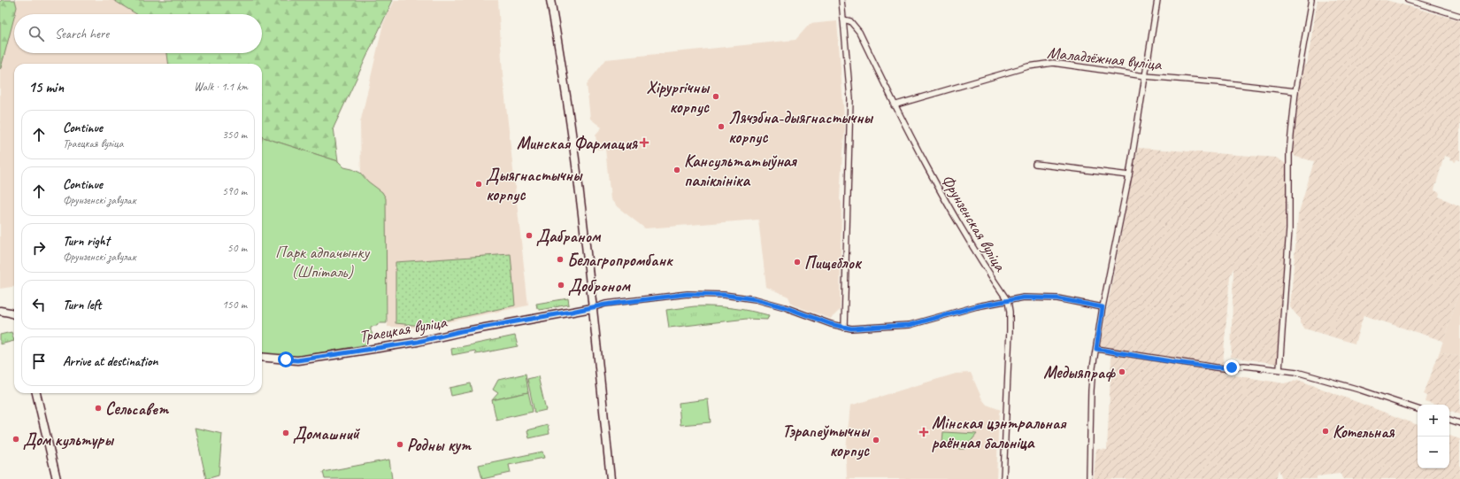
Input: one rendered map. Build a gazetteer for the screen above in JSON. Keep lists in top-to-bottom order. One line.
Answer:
{"streets":{"main road":["Траецкая вуліца"],"street":["Маладзёжная вуліца","Фрунзенская вуліца"]},"crossings":[["Маладзёжная вуліца","Фрунзенская вуліца"]],"parks":["Парк адпачынку (Шпіталь)"],"places":{"other":["Хірургічны корпус","Лячэбна-дыягнастычны корпус","Кансультатыўная паліклініка","Дыягнастычны корпус","Дабраном","Белагропромбанк","Пищеблок","Доброном","Медыяпраф","Сельсавет","Котельная","Домашний","Дом культуры","Тэрапеўтычны корпус","Родны кут"],"health":["Минская Фармация","Мінская цэнтральная раённая бальніца"]},"page":{"search":"Search here","heading":["15 min","Walk · 1.1 km"],"list":[["Continue","Траецкая вуліца","350 m"],["Continue","Фрунзенскі завулак","590 m"],["Turn right","Фрунзенскі завулак","50 m"],["Turn left","150 m"],"Arrive at destination"],"map_buttons":["+","−"]}}
